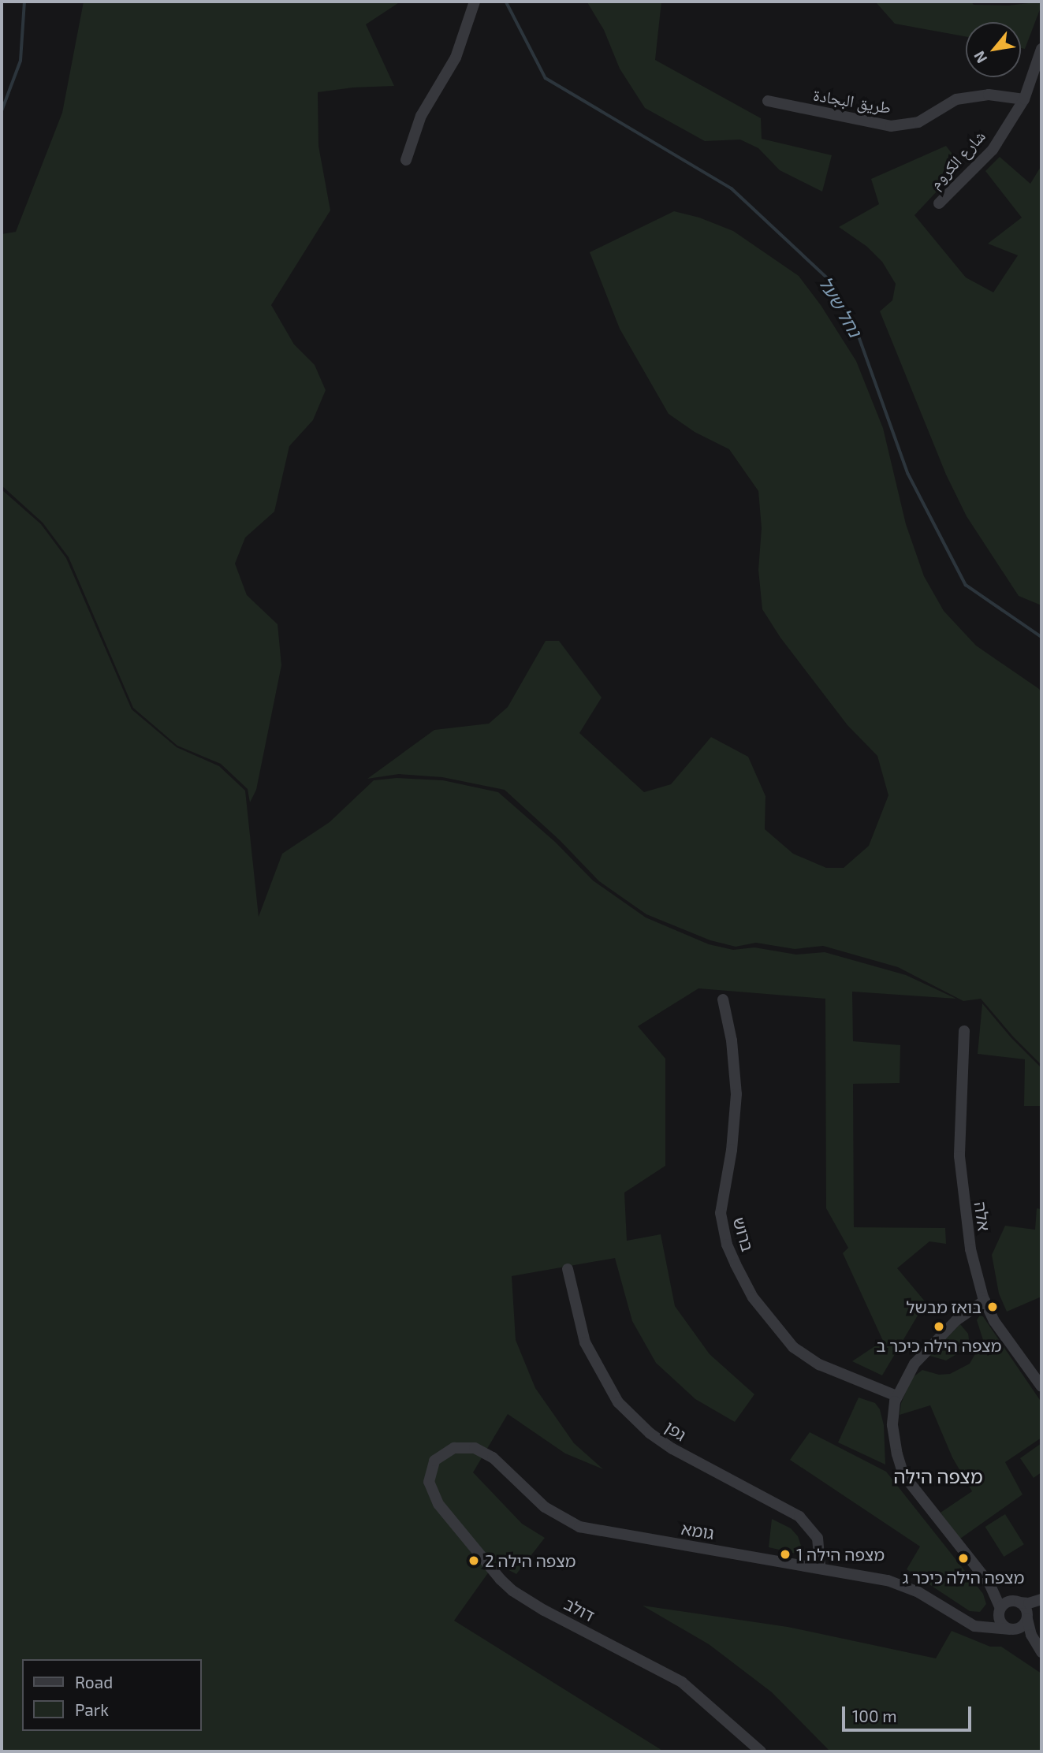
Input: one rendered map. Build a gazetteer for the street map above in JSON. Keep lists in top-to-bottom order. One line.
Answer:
{"streets":{"street":["طريق البجادة","شارع الكروم","אלה","ברוש","גפן","גומא","דולב"]},"crossings":[["طريق البجادة","شارع الكروم"],["גפן","גומא"],["גומא","דולב"]],"districts":["מצפה הילה"],"water":["נחל שעל"],"places":["בואז מבשל","מצפה הילה כיכר ב","מצפה הילה 1","מצפה הילה כיכר ג","מצפה הילה 2"],"legend":["Road","Park"],"scale_bar":"100 m","north":"bottom left"}
